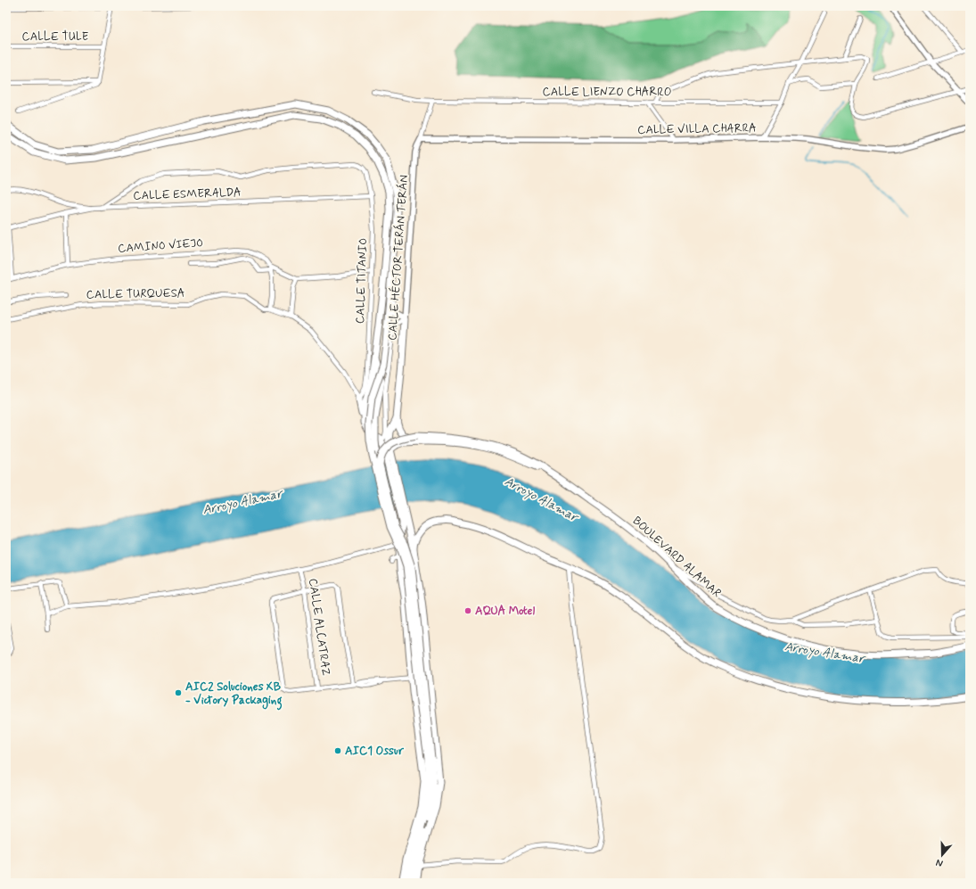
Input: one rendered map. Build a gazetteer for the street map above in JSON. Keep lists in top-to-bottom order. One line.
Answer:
{"streets":{"main road":["CALLE HÉCTOR TERÁN TERÁN","BOULEVARD ALAMAR"],"street":["CALLE TULE","CALLE LIENZO CHARRO","CALLE VILLA CHARRA","CALLE ESMERALDA","CAMINO VIEJO","CALLE TITANIO","CALLE TURQUESA","CALLE ALCATRAZ"]},"crossings":[["CALLE LIENZO CHARRO","CALLE HÉCTOR TERÁN TERÁN"],["CALLE VILLA CHARRA","CALLE HÉCTOR TERÁN TERÁN"],["CALLE ESMERALDA","CALLE TITANIO"],["CALLE HÉCTOR TERÁN TERÁN","BOULEVARD ALAMAR"],["CALLE TITANIO","CALLE TURQUESA"]],"water":["Arroyo Alamar"],"places":["AQUA Motel","AIC2 Soluciones XB - Victory Packaging","AIC1 Ossur"],"north":"bottom"}
